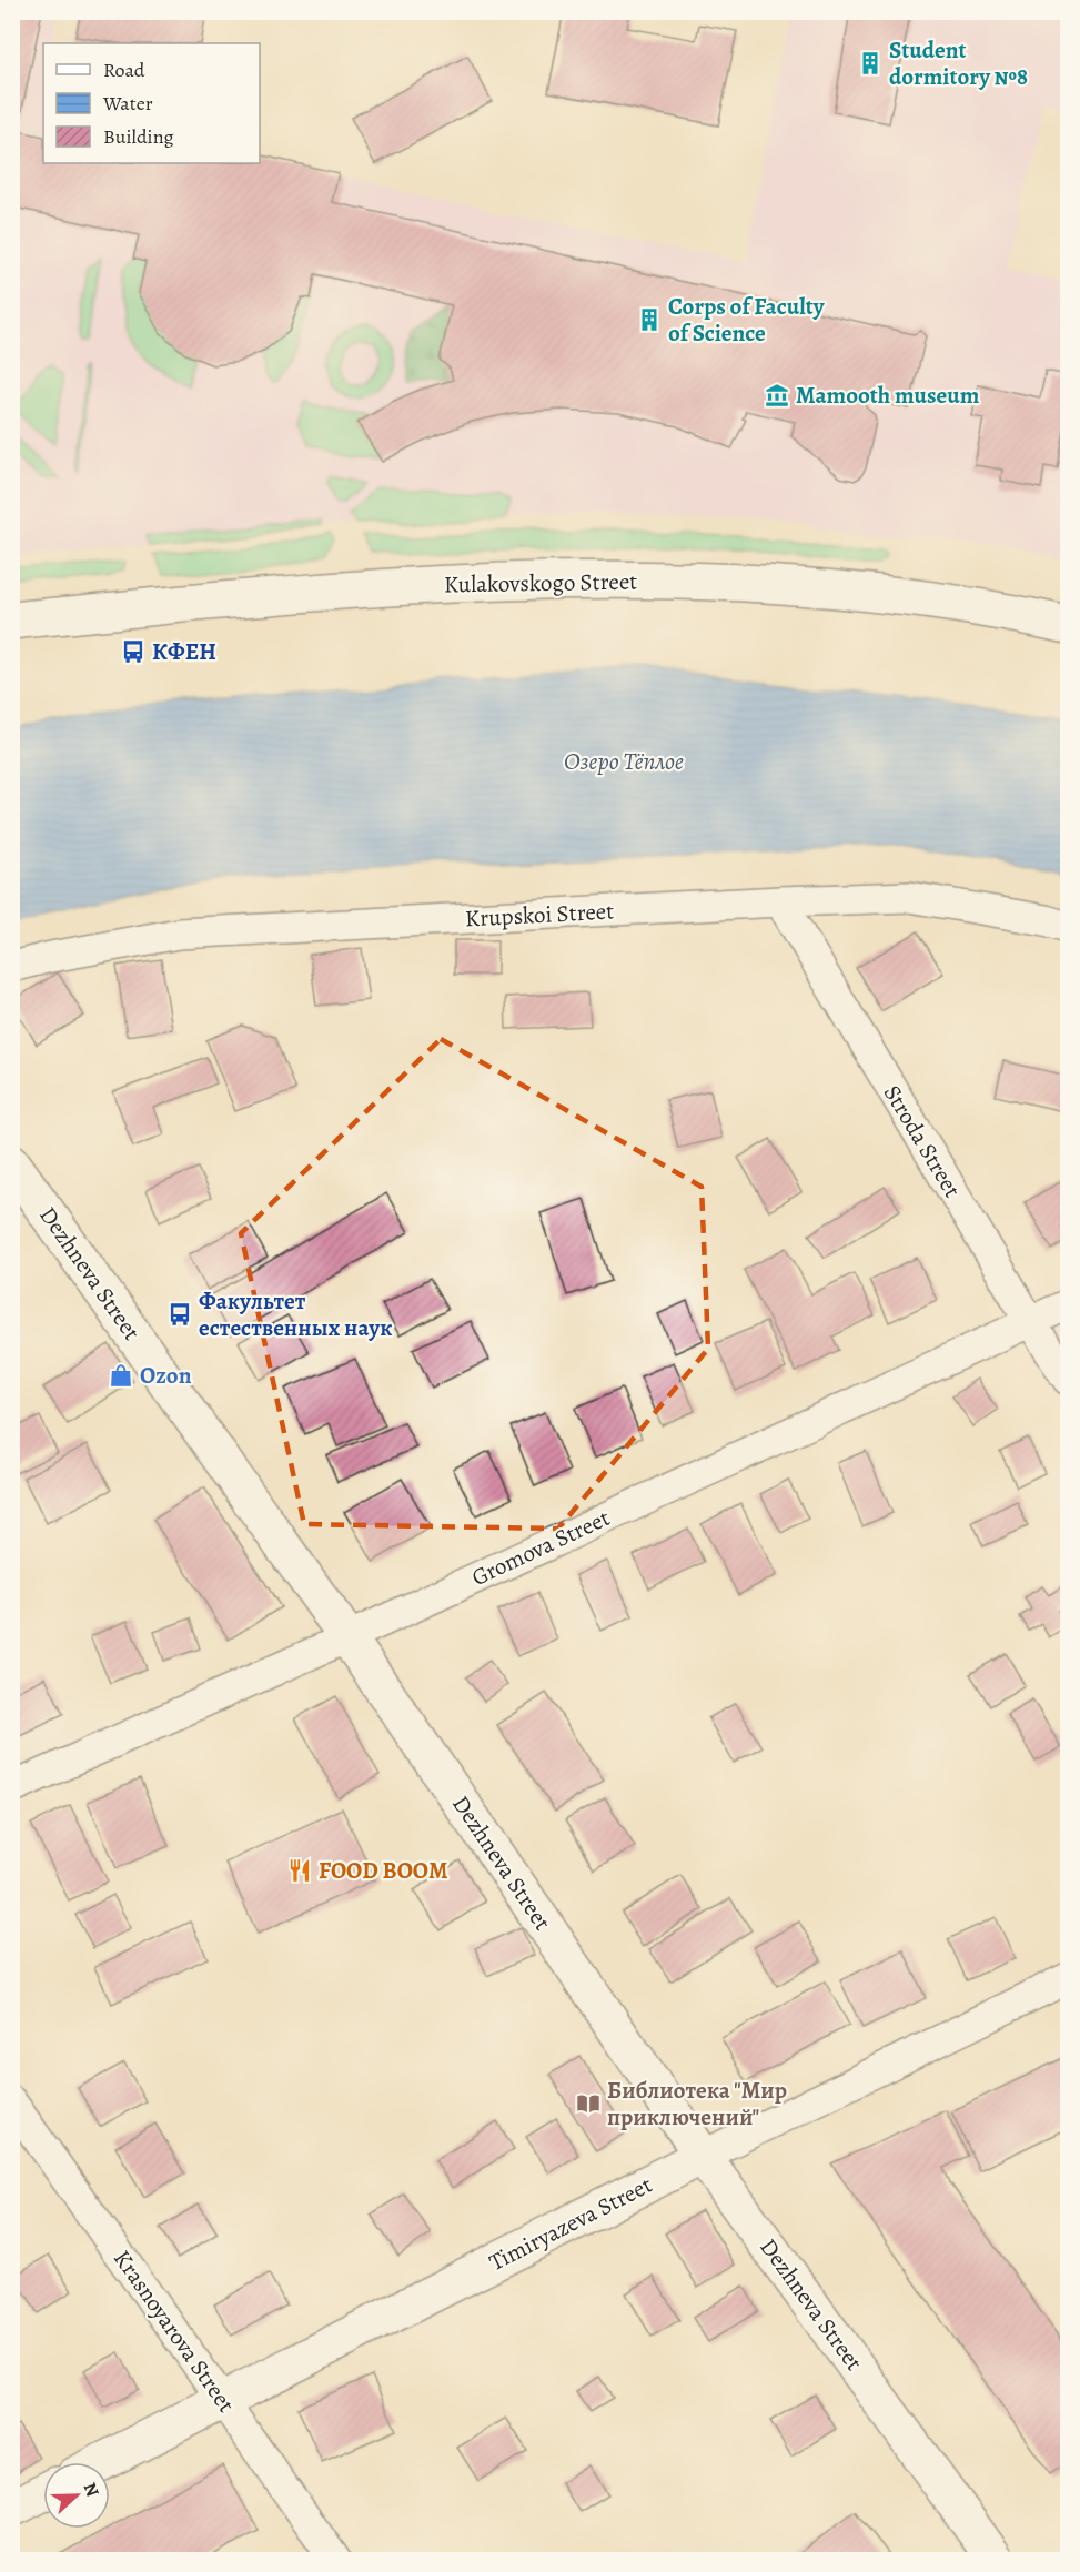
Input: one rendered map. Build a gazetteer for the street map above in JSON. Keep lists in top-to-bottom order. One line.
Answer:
{"streets":{"main road":["Kulakovskogo Street","Dezhneva Street","Timiryazeva Street"],"street":["Krupskoi Street","Stroda Street","Gromova Street","Krasnoyarova Street"]},"crossings":[["Krupskoi Street","Stroda Street"],["Stroda Street","Gromova Street"],["Dezhneva Street","Gromova Street"],["Dezhneva Street","Timiryazeva Street"],["Timiryazeva Street","Krasnoyarova Street"]],"water":["Озеро Тёплое"],"places":{"building":["Student dormitory №8","Corps of Faculty of Science"],"museum":["Mamooth museum"],"bus stop":["КФЕН","Факультет естественных наук"],"shop":["Ozon"],"restaurant":["FOOD BOOM"],"library":["Библиотека \"Мир приключений\""]},"legend":["Road","Water","Building"],"north":"right"}
